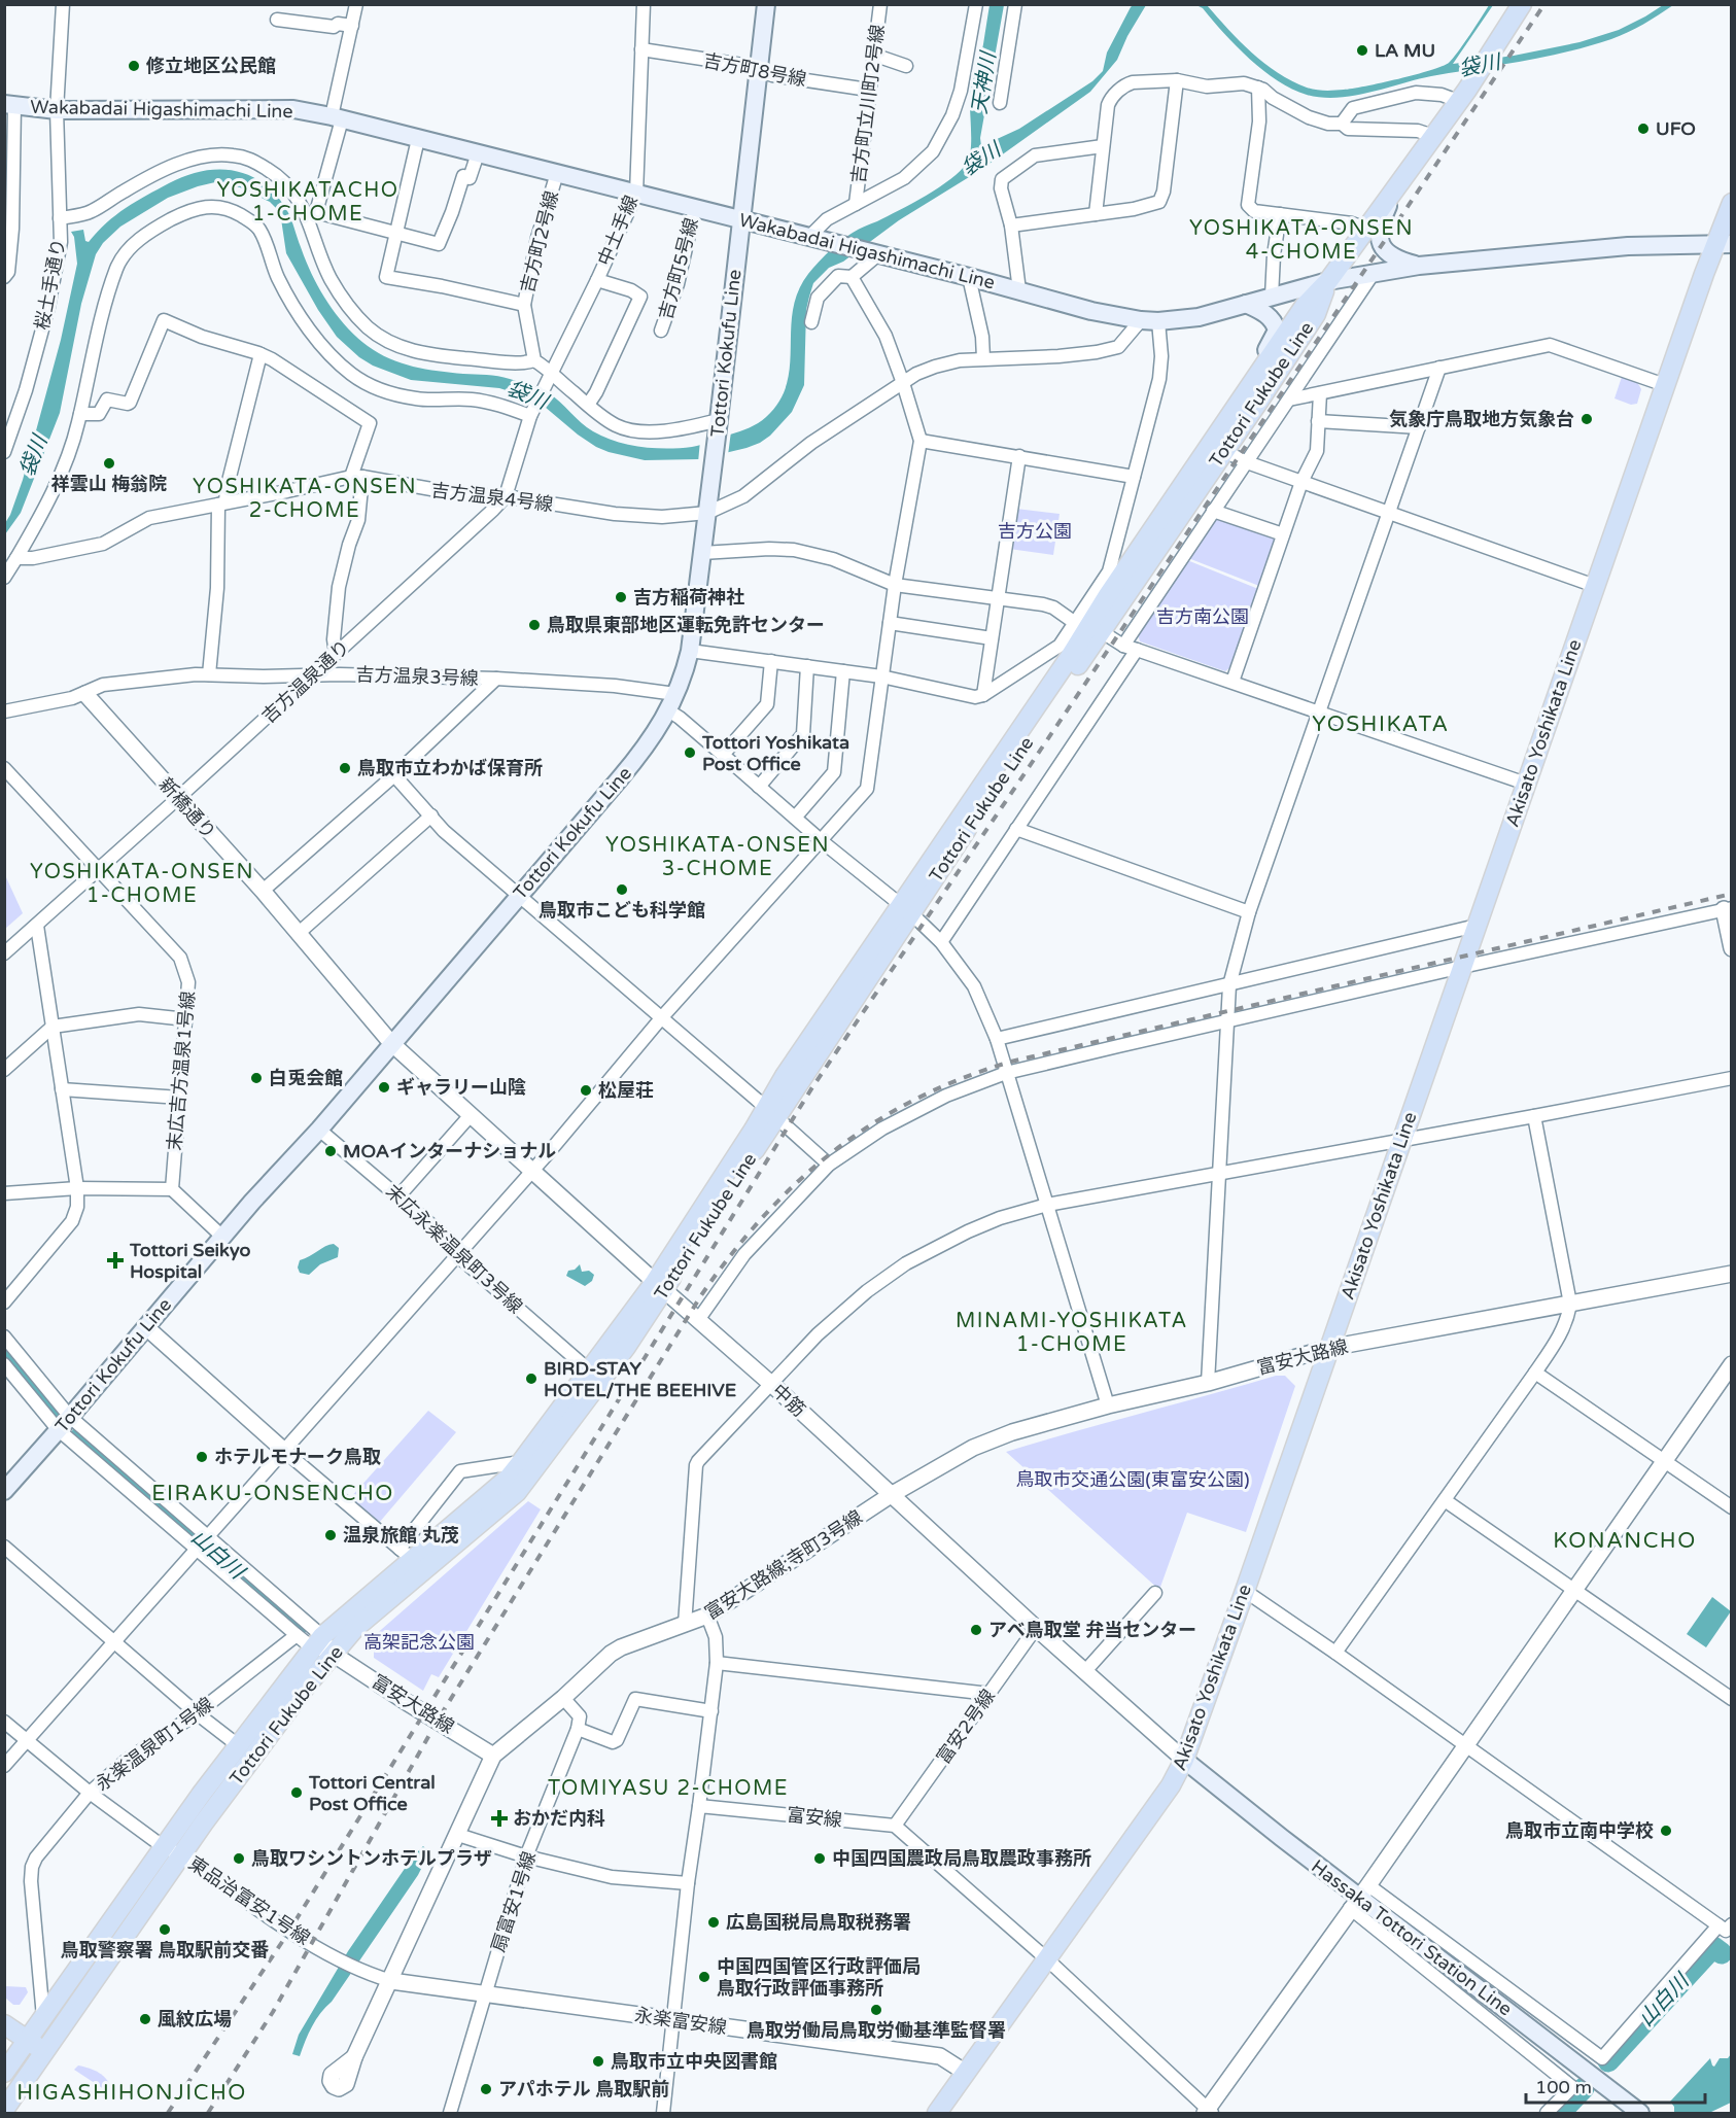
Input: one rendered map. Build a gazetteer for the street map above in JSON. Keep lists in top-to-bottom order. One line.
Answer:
{"streets":{"main road":["Wakabadai Higashimachi Line","Tottori Kokufu Line","Tottori Fukube Line","Akisato Yoshikata Line","Hassaka Tottori Station Line"],"street":["吉方町8号線","吉方町立川町2号線","中土手線","吉方町2号線","吉方町5号線","桜土手通り","吉方温泉4号線","吉方温泉3号線","吉方温泉通り","新橋通り","末広吉方温泉1号線","末広永楽温泉町3号線","富安大路線","中筋","富安大路線;寺町3号線","富安2号線","永楽温泉町1号線","富安線","東品治富安1号線","扇富安1号線","永楽富安線"]},"crossings":[["吉方町8号線","吉方町立川町2号線"],["吉方町8号線","中土手線"],["吉方町8号線","Tottori Kokufu Line"],["Wakabadai Higashimachi Line","中土手線"],["Wakabadai Higashimachi Line","吉方町2号線"],["Wakabadai Higashimachi Line","吉方町5号線"],["Wakabadai Higashimachi Line","桜土手通り"],["Wakabadai Higashimachi Line","Tottori Kokufu Line"],["Wakabadai Higashimachi Line","Tottori Fukube Line"],["Wakabadai Higashimachi Line","Akisato Yoshikata Line"],["中土手線","吉方温泉通り"],["Tottori Kokufu Line","吉方温泉4号線"],["Tottori Kokufu Line","吉方温泉3号線"],["Tottori Kokufu Line","新橋通り"],["Tottori Kokufu Line","末広永楽温泉町3号線"],["Tottori Kokufu Line","中筋"],["Tottori Fukube Line","末広永楽温泉町3号線"],["Tottori Fukube Line","富安大路線"],["Tottori Fukube Line","中筋"],["Tottori Fukube Line","永楽温泉町1号線"],["Tottori Fukube Line","東品治富安1号線"],["吉方温泉4号線","吉方温泉通り"],["吉方温泉3号線","吉方温泉通り"],["吉方温泉3号線","新橋通り"],["吉方温泉通り","新橋通り"],["吉方温泉通り","末広吉方温泉1号線"],["Akisato Yoshikata Line","富安大路線"],["Akisato Yoshikata Line","中筋"],["Akisato Yoshikata Line","Hassaka Tottori Station Line"],["Akisato Yoshikata Line","永楽富安線"],["新橋通り","中筋"],["富安大路線","中筋"],["富安大路線","富安大路線;寺町3号線"],["中筋","富安大路線;寺町3号線"],["中筋","富安2号線"],["中筋","Hassaka Tottori Station Line"],["富安2号線","富安線"],["永楽温泉町1号線","東品治富安1号線"],["東品治富安1号線","永楽富安線"],["扇富安1号線","永楽富安線"]],"districts":["YOSHIKATACHO 1-CHOME","YOSHIKATA-ONSEN 4-CHOME","YOSHIKATA-ONSEN 2-CHOME","YOSHIKATA","YOSHIKATA-ONSEN 3-CHOME","YOSHIKATA-ONSEN 1-CHOME","MINAMI-YOSHIKATA 1-CHOME","EIRAKU-ONSENCHO","KONANCHO","TOMIYASU 2-CHOME","HIGASHIHONJICHO"],"water":["袋川","天神川","山白川"],"parks":["吉方公園","吉方南公園","鳥取市交通公園(東富安公園)","高架記念公園"],"places":{"other":["LA MU","修立地区公民館","UFO","気象庁鳥取地方気象台","祥雲山 梅翁院","吉方稲荷神社","鳥取県東部地区運転免許センター","Tottori Yoshikata Post Office","鳥取市立わかば保育所","鳥取市こども科学館","白兎会館","ギャラリー山陰","松屋荘","MOAインターナショナル","BIRD-STAY HOTEL/THE BEEHIVE","ホテルモナーク鳥取","温泉旅館 丸茂","アベ鳥取堂 弁当センター","Tottori Central Post Office","鳥取市立南中学校","鳥取ワシントンホテルプラザ","中国四国農政局鳥取農政事務所","広島国税局鳥取税務署","鳥取警察署 鳥取駅前交番","中国四国管区行政評価局 鳥取行政評価事務所","鳥取労働局鳥取労働基準監督署","風紋広場","鳥取市立中央図書館","アパホテル 鳥取駅前"],"health":["Tottori Seikyo Hospital","おかだ内科"]},"scale_bar":"100 m"}
